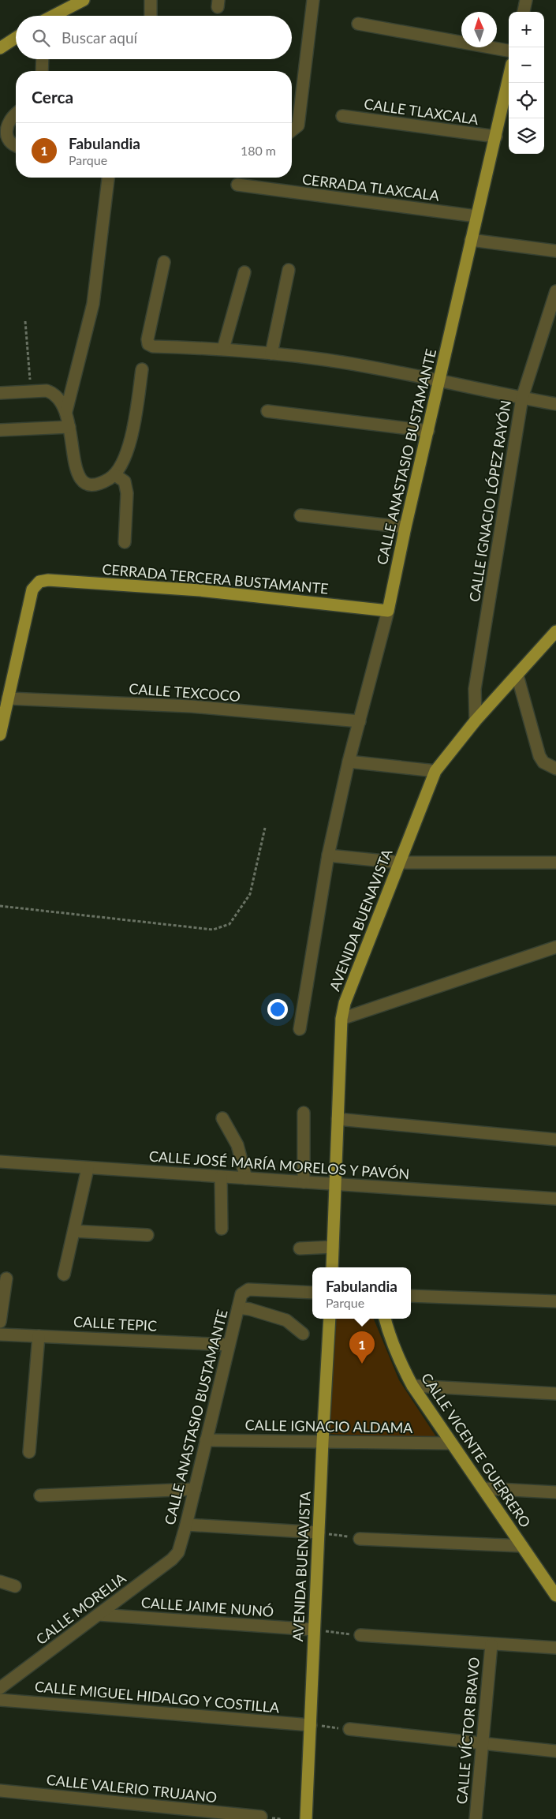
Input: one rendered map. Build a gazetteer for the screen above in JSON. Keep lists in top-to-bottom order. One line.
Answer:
{"streets":{"main road":["CALLE ANASTASIO BUSTAMANTE","CERRADA TERCERA BUSTAMANTE","AVENIDA BUENAVISTA","CALLE VICENTE GUERRERO"],"street":["CALLE TLAXCALA","CERRADA TLAXCALA","CALLE IGNACIO LÓPEZ RAYÓN","CALLE TEXCOCO","CALLE JOSÉ MARÍA MORELOS Y PAVÓN","CALLE TEPIC","CALLE IGNACIO ALDAMA","CALLE JAIME NUNÓ","CALLE MORELIA","CALLE MIGUEL HIDALGO Y COSTILLA","CALLE VÍCTOR BRAVO","CALLE VALERIO TRUJANO"]},"crossings":[["CALLE TLAXCALA","CALLE ANASTASIO BUSTAMANTE"],["CERRADA TLAXCALA","CALLE ANASTASIO BUSTAMANTE"],["CALLE ANASTASIO BUSTAMANTE","CERRADA TERCERA BUSTAMANTE"],["CALLE ANASTASIO BUSTAMANTE","CALLE TEXCOCO"],["CALLE ANASTASIO BUSTAMANTE","CALLE TEPIC"],["CALLE ANASTASIO BUSTAMANTE","CALLE IGNACIO ALDAMA"],["CALLE ANASTASIO BUSTAMANTE","CALLE MORELIA"],["CALLE IGNACIO LÓPEZ RAYÓN","AVENIDA BUENAVISTA"],["CERRADA TERCERA BUSTAMANTE","CALLE TEXCOCO"],["AVENIDA BUENAVISTA","CALLE JOSÉ MARÍA MORELOS Y PAVÓN"],["AVENIDA BUENAVISTA","CALLE IGNACIO ALDAMA"],["AVENIDA BUENAVISTA","CALLE JAIME NUNÓ"],["AVENIDA BUENAVISTA","CALLE MIGUEL HIDALGO Y COSTILLA"],["CALLE IGNACIO ALDAMA","CALLE VICENTE GUERRERO"],["CALLE JAIME NUNÓ","CALLE MORELIA"]],"north":"top","page":{"map_buttons":["+","−"],"search":"Buscar aquí","heading":"Cerca","list":[{"mark":"1","name":"Fabulandia","note":"Parque","value":"180 m"}],"popup":["Fabulandia","Parque"],"pins":"1"}}
